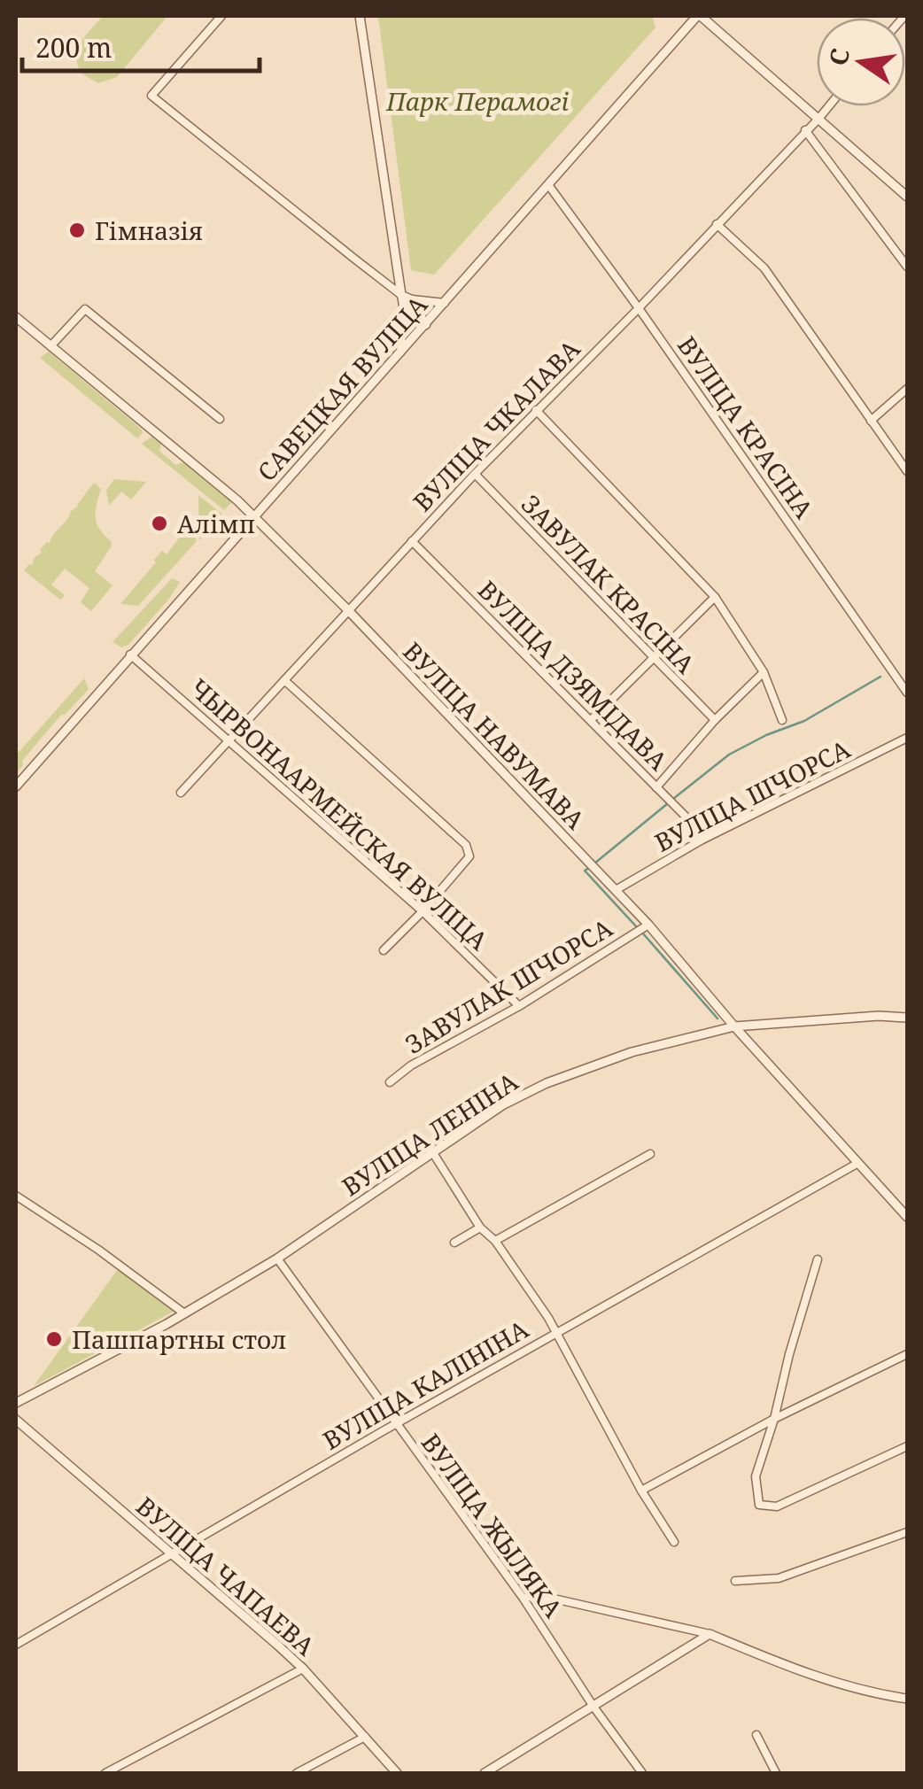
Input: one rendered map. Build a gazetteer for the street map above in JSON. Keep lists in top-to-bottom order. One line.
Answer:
{"streets":{"street":["САВЕЦКАЯ ВУЛІЦА","ВУЛІЦА ЧКАЛАВА","ВУЛІЦА КРАСІНА","ЗАВУЛАК КРАСІНА","ВУЛІЦА ДЗЯМІДАВА","ВУЛІЦА НАВУМАВА","ВУЛІЦА ШЧОРСА","ЧЫРВОНААРМЕЙСКАЯ ВУЛІЦА","ЗАВУЛАК ШЧОРСА","ВУЛІЦА ЛЕНІНА","ВУЛІЦА КАЛІНІНА","ВУЛІЦА ЖЫЛЯКА","ВУЛІЦА ЧАПАЕВА"]},"crossings":[["САВЕЦКАЯ ВУЛІЦА","ВУЛІЦА КРАСІНА"],["САВЕЦКАЯ ВУЛІЦА","ВУЛІЦА НАВУМАВА"],["САВЕЦКАЯ ВУЛІЦА","ЧЫРВОНААРМЕЙСКАЯ ВУЛІЦА"],["ВУЛІЦА ЧКАЛАВА","ВУЛІЦА КРАСІНА"],["ВУЛІЦА ЧКАЛАВА","ЗАВУЛАК КРАСІНА"],["ВУЛІЦА ЧКАЛАВА","ВУЛІЦА ДЗЯМІДАВА"],["ВУЛІЦА ЧКАЛАВА","ВУЛІЦА НАВУМАВА"],["ВУЛІЦА ЧКАЛАВА","ЧЫРВОНААРМЕЙСКАЯ ВУЛІЦА"],["ВУЛІЦА ДЗЯМІДАВА","ВУЛІЦА ШЧОРСА"],["ВУЛІЦА НАВУМАВА","ВУЛІЦА ШЧОРСА"],["ВУЛІЦА НАВУМАВА","ЗАВУЛАК ШЧОРСА"],["ВУЛІЦА НАВУМАВА","ВУЛІЦА ЛЕНІНА"],["ВУЛІЦА НАВУМАВА","ВУЛІЦА КАЛІНІНА"],["ЧЫРВОНААРМЕЙСКАЯ ВУЛІЦА","ЗАВУЛАК ШЧОРСА"],["ВУЛІЦА ЛЕНІНА","ВУЛІЦА ЖЫЛЯКА"],["ВУЛІЦА КАЛІНІНА","ВУЛІЦА ЖЫЛЯКА"],["ВУЛІЦА КАЛІНІНА","ВУЛІЦА ЧАПАЕВА"]],"parks":["Парк Перамогі"],"places":["Гімназія","Алімп","Пашпартны стол"],"scale_bar":"200 m","north":"left"}
